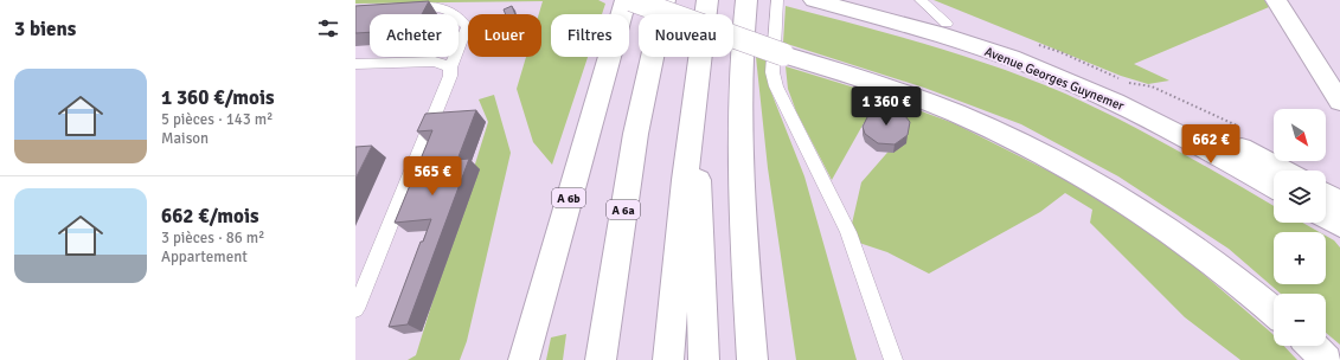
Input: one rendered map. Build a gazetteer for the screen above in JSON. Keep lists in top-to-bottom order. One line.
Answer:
{"streets":{"main road":["Avenue Georges Guynemer","A 6b","A 6a"]},"north":"bottom right","page":{"heading":"3 biens","chip":["Acheter","Louer","Filtres","Nouveau"],"list":[{"name":"1 360 €/mois","note":"5 pièces · 143 m² · Maison"},{"name":"662 €/mois","note":"3 pièces · 86 m² · Appartement"}],"price":["1 360 €","662 €","565 €"],"map_buttons":["+","−"]}}
